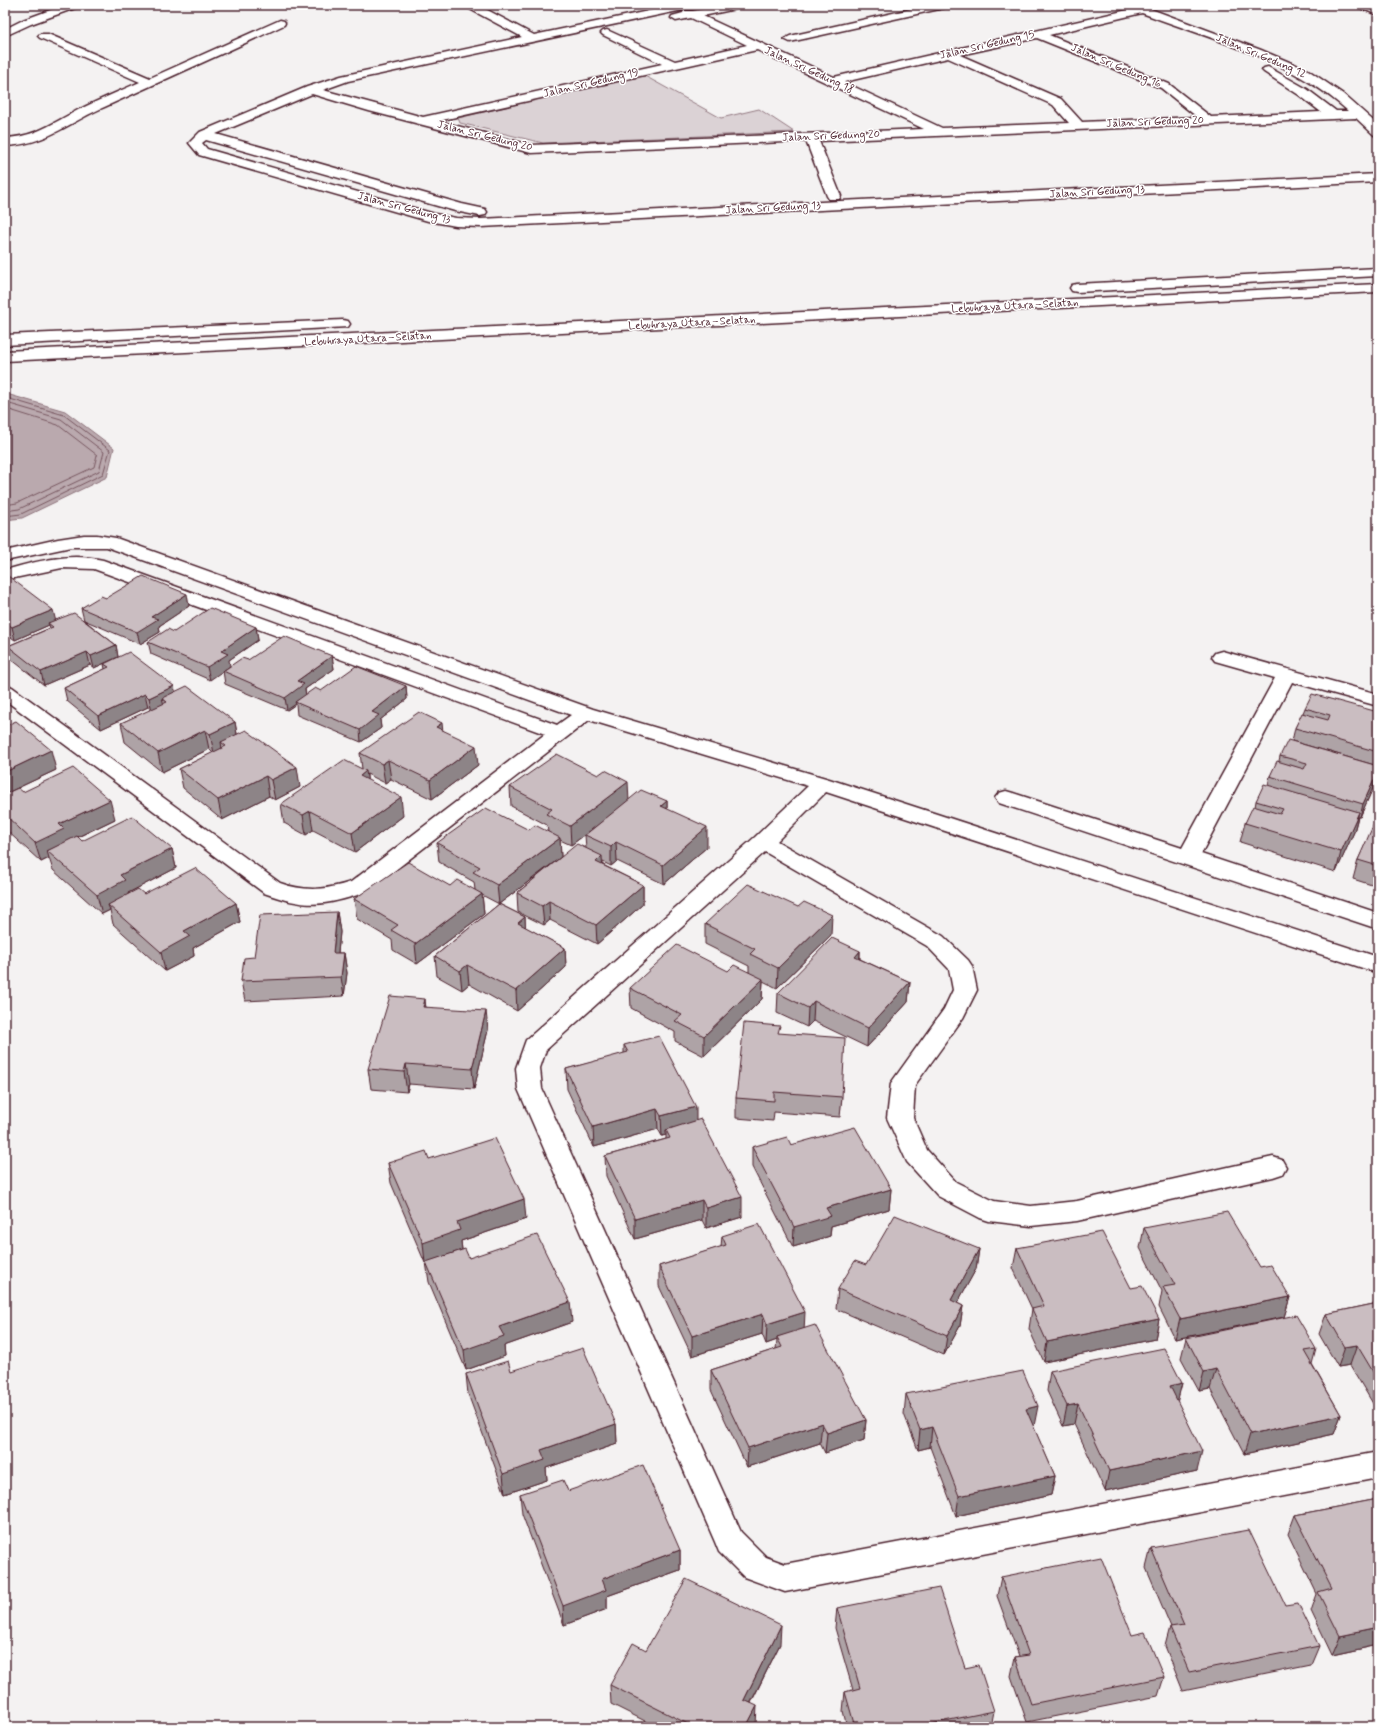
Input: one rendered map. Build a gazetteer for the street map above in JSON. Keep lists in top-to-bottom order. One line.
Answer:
{"streets":{"main road":["Jalan Sri Gedung 15","Jalan Sri Gedung 12","Jalan Sri Gedung 16","Jalan Sri Gedung 18","Jalan Sri Gedung 19","Jalan Sri Gedung 20","Jalan Sri Gedung 13","Lebuhraya Utara–Selatan"]},"crossings":[["Jalan Sri Gedung 15","Jalan Sri Gedung 12"],["Jalan Sri Gedung 15","Jalan Sri Gedung 16"],["Jalan Sri Gedung 15","Jalan Sri Gedung 18"],["Jalan Sri Gedung 12","Jalan Sri Gedung 20"],["Jalan Sri Gedung 16","Jalan Sri Gedung 20"],["Jalan Sri Gedung 18","Jalan Sri Gedung 19"],["Jalan Sri Gedung 18","Jalan Sri Gedung 20"],["Jalan Sri Gedung 19","Jalan Sri Gedung 20"]]}
